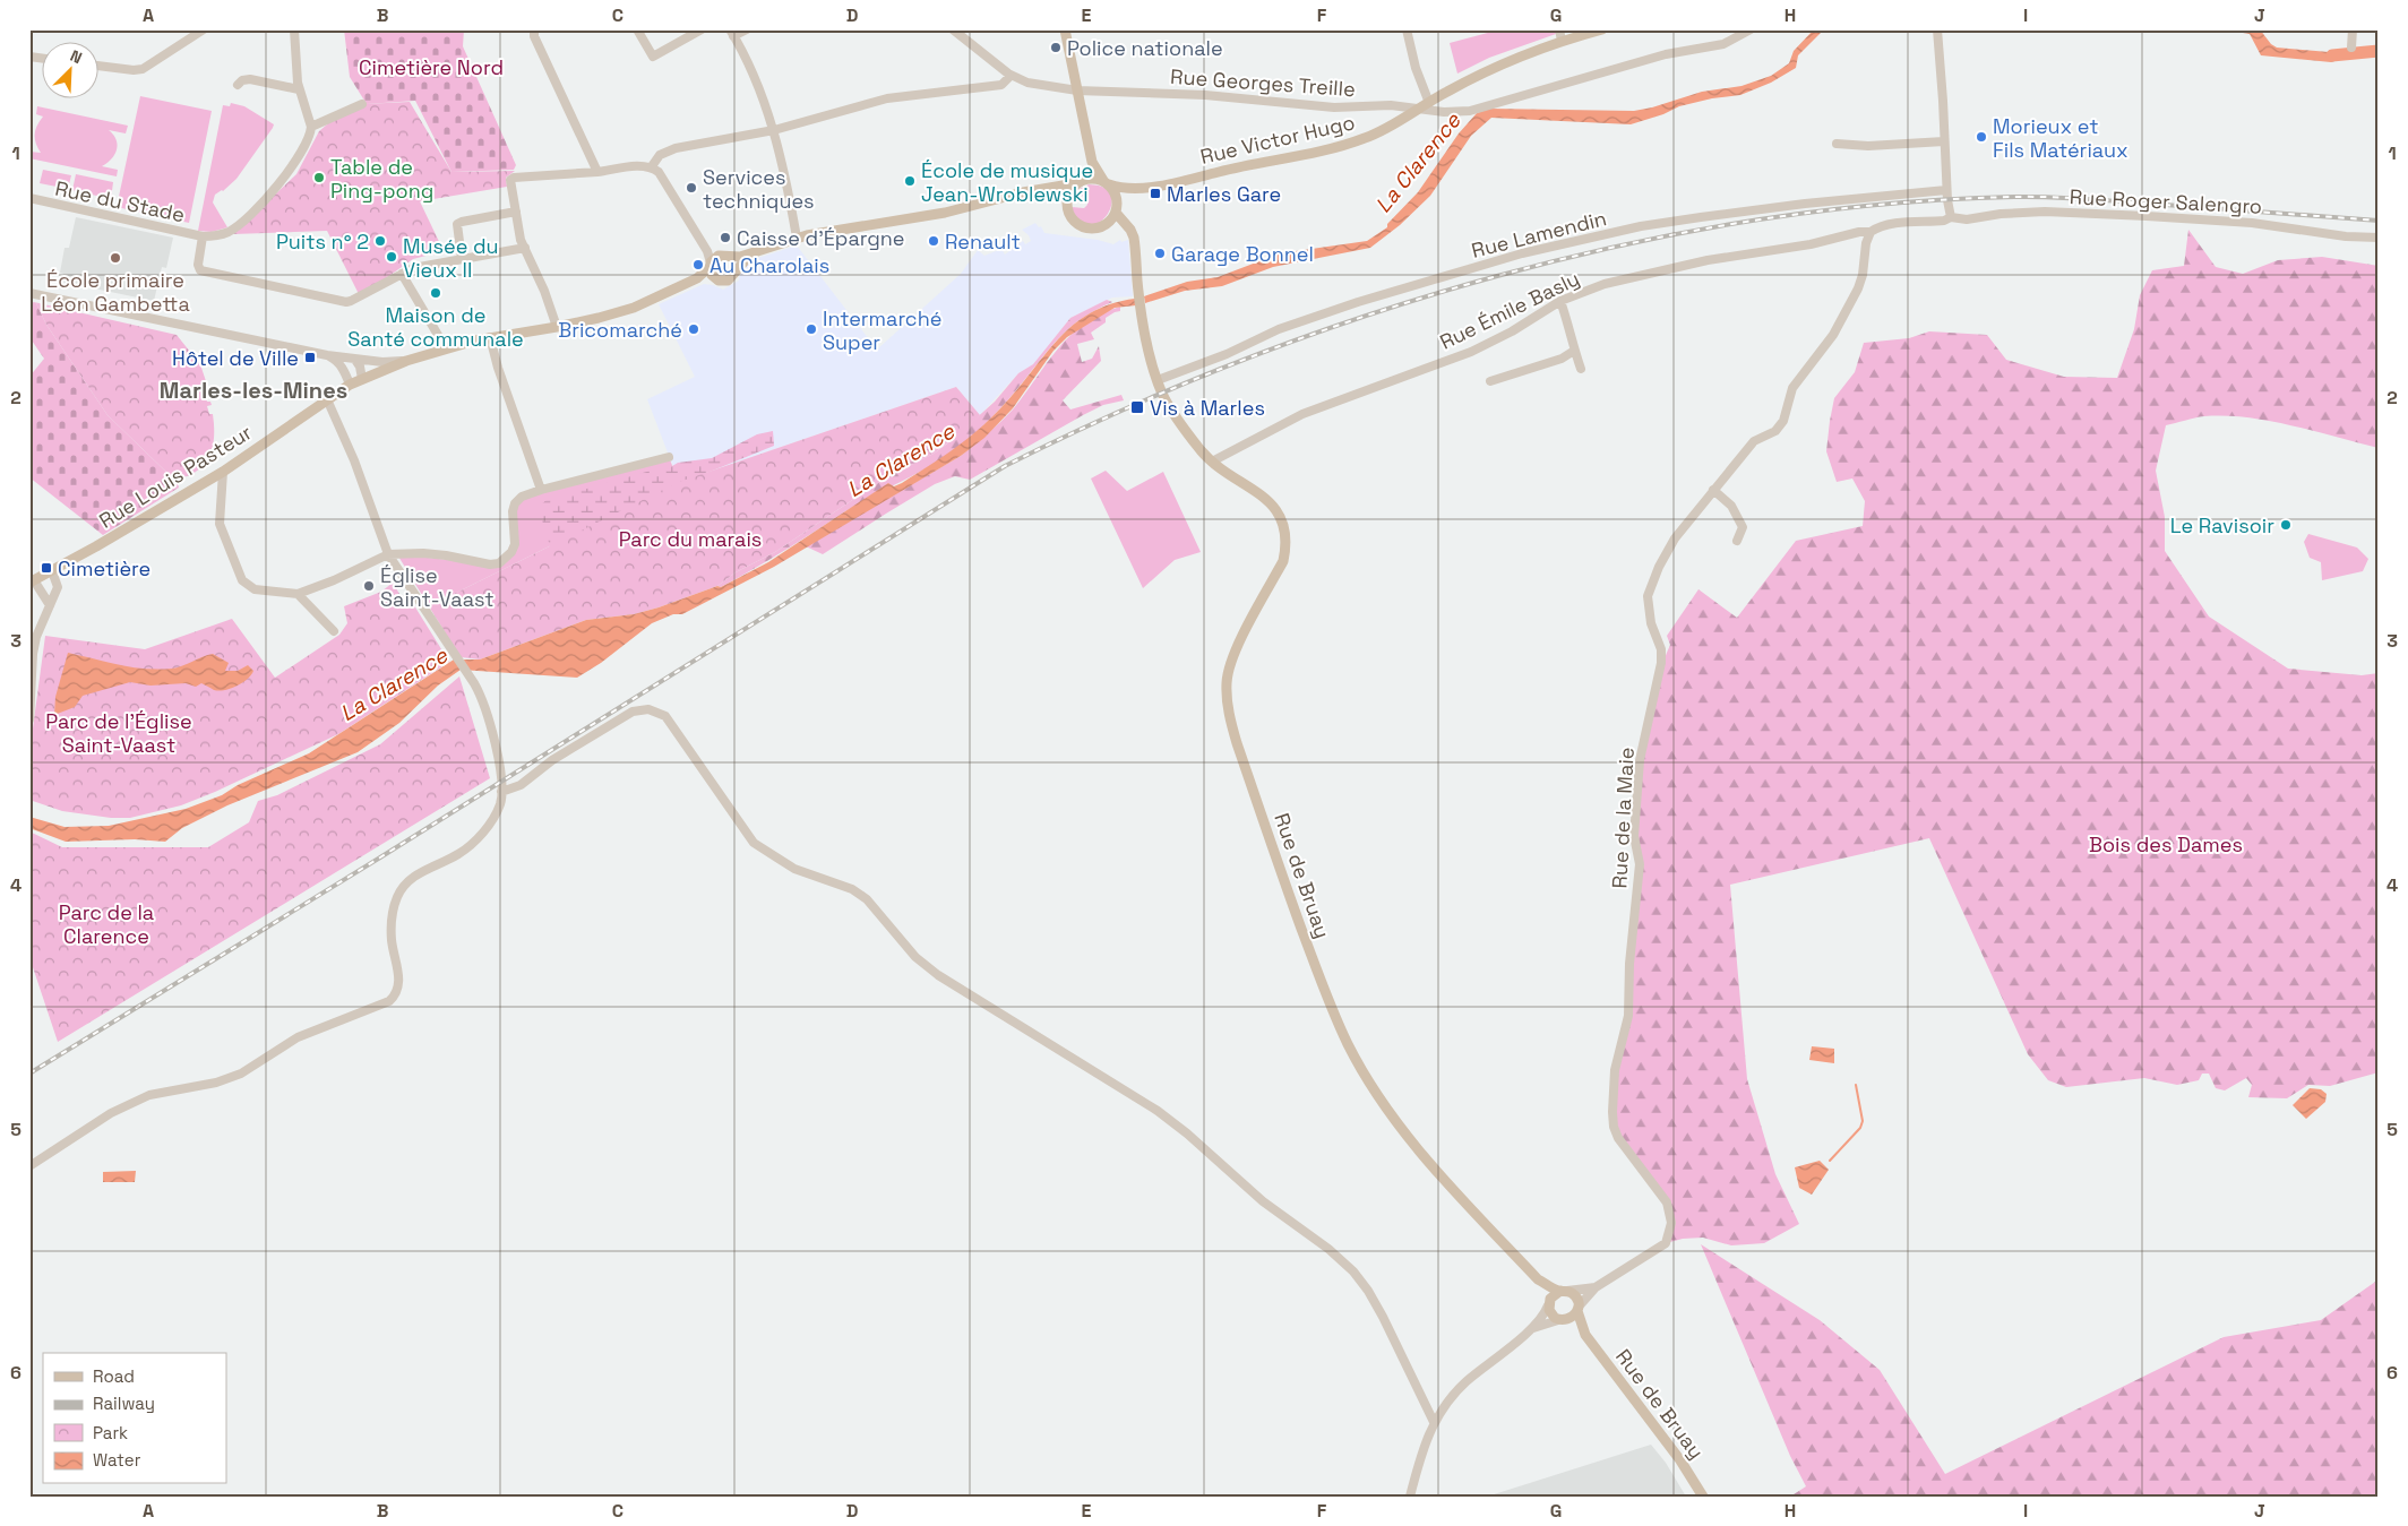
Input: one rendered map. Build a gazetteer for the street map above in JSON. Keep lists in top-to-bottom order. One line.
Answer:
{"streets":{"main road":["Rue Victor Hugo","Rue Louis Pasteur","Rue de Bruay"],"street":["Rue Georges Treille","Rue du Stade","Rue Roger Salengro","Rue Lamendin","Rue Émile Basly","Rue de la Maie"]},"crossings":[["Rue Georges Treille","Rue Victor Hugo"],["Rue Victor Hugo","Rue de Bruay"],["Rue Roger Salengro","Rue Émile Basly"],["Rue Roger Salengro","Rue de la Maie"],["Rue Lamendin","Rue de Bruay"],["Rue Émile Basly","Rue de la Maie"],["Rue Émile Basly","Rue de Bruay"]],"districts":["Marles-les-Mines"],"water":["La Clarence"],"parks":["Cimetière Nord","Parc du marais","Parc de l'Église Saint-Vaast","Bois des Dames","Parc de la Clarence"],"places":{"other":["Police nationale","Morieux et Fils Matériaux","Table de Ping-pong","École de musique Jean-Wroblewski","Services techniques","Caisse d'Épargne","Puits n° 2","Renault","Garage Bonnel","Musée du Vieux II","École primaire Léon Gambetta","Au Charolais","Maison de Santé communale","Bricomarché","Intermarché Super","Le Ravisoir","Église Saint-Vaast"],"transit":["Marles Gare","Hôtel de Ville","Vis à Marles","Cimetière"]},"legend":["Road","Railway","Park","Water"],"north":"top right","grid":{"columns":["A","B","C","D","E","F","G","H","I","J"],"rows":["1","2","3","4","5","6"]}}
